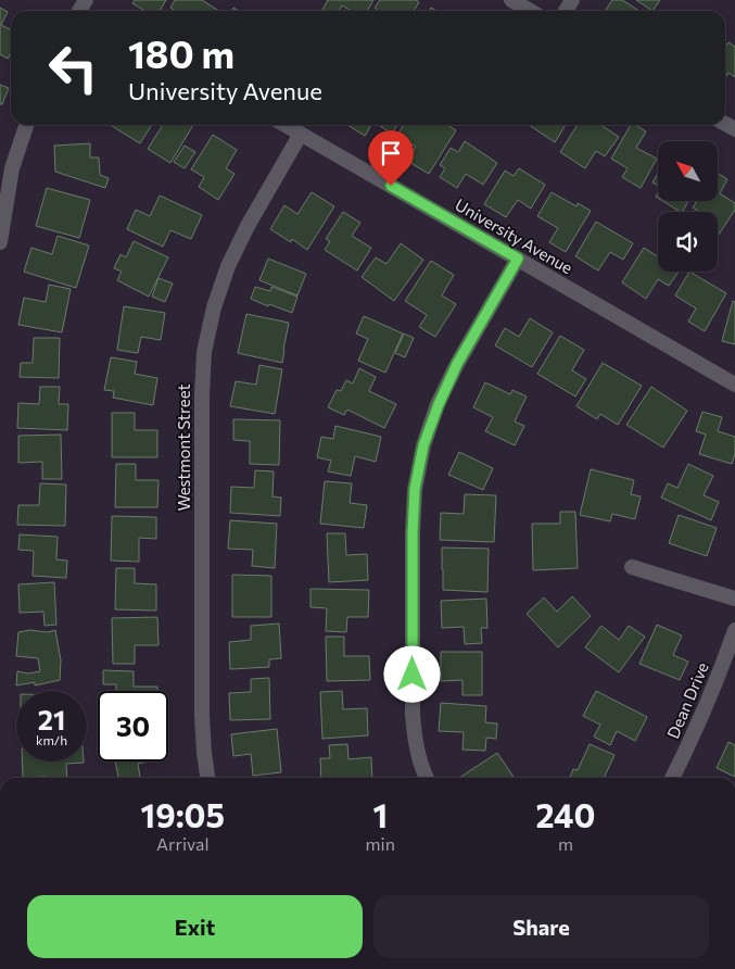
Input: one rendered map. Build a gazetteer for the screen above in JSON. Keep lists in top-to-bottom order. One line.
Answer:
{"streets":{"street":["University Avenue","Westmont Street","Dean Drive"]},"crossings":[["University Avenue","Westmont Street"]],"north":"top left","page":{"turn":["180 m","University Avenue"],"speed":"21 km/h","limit":"30","eta":["19:05","Arrival","1","min","240","m"],"buttons":["Exit","Share"]}}
